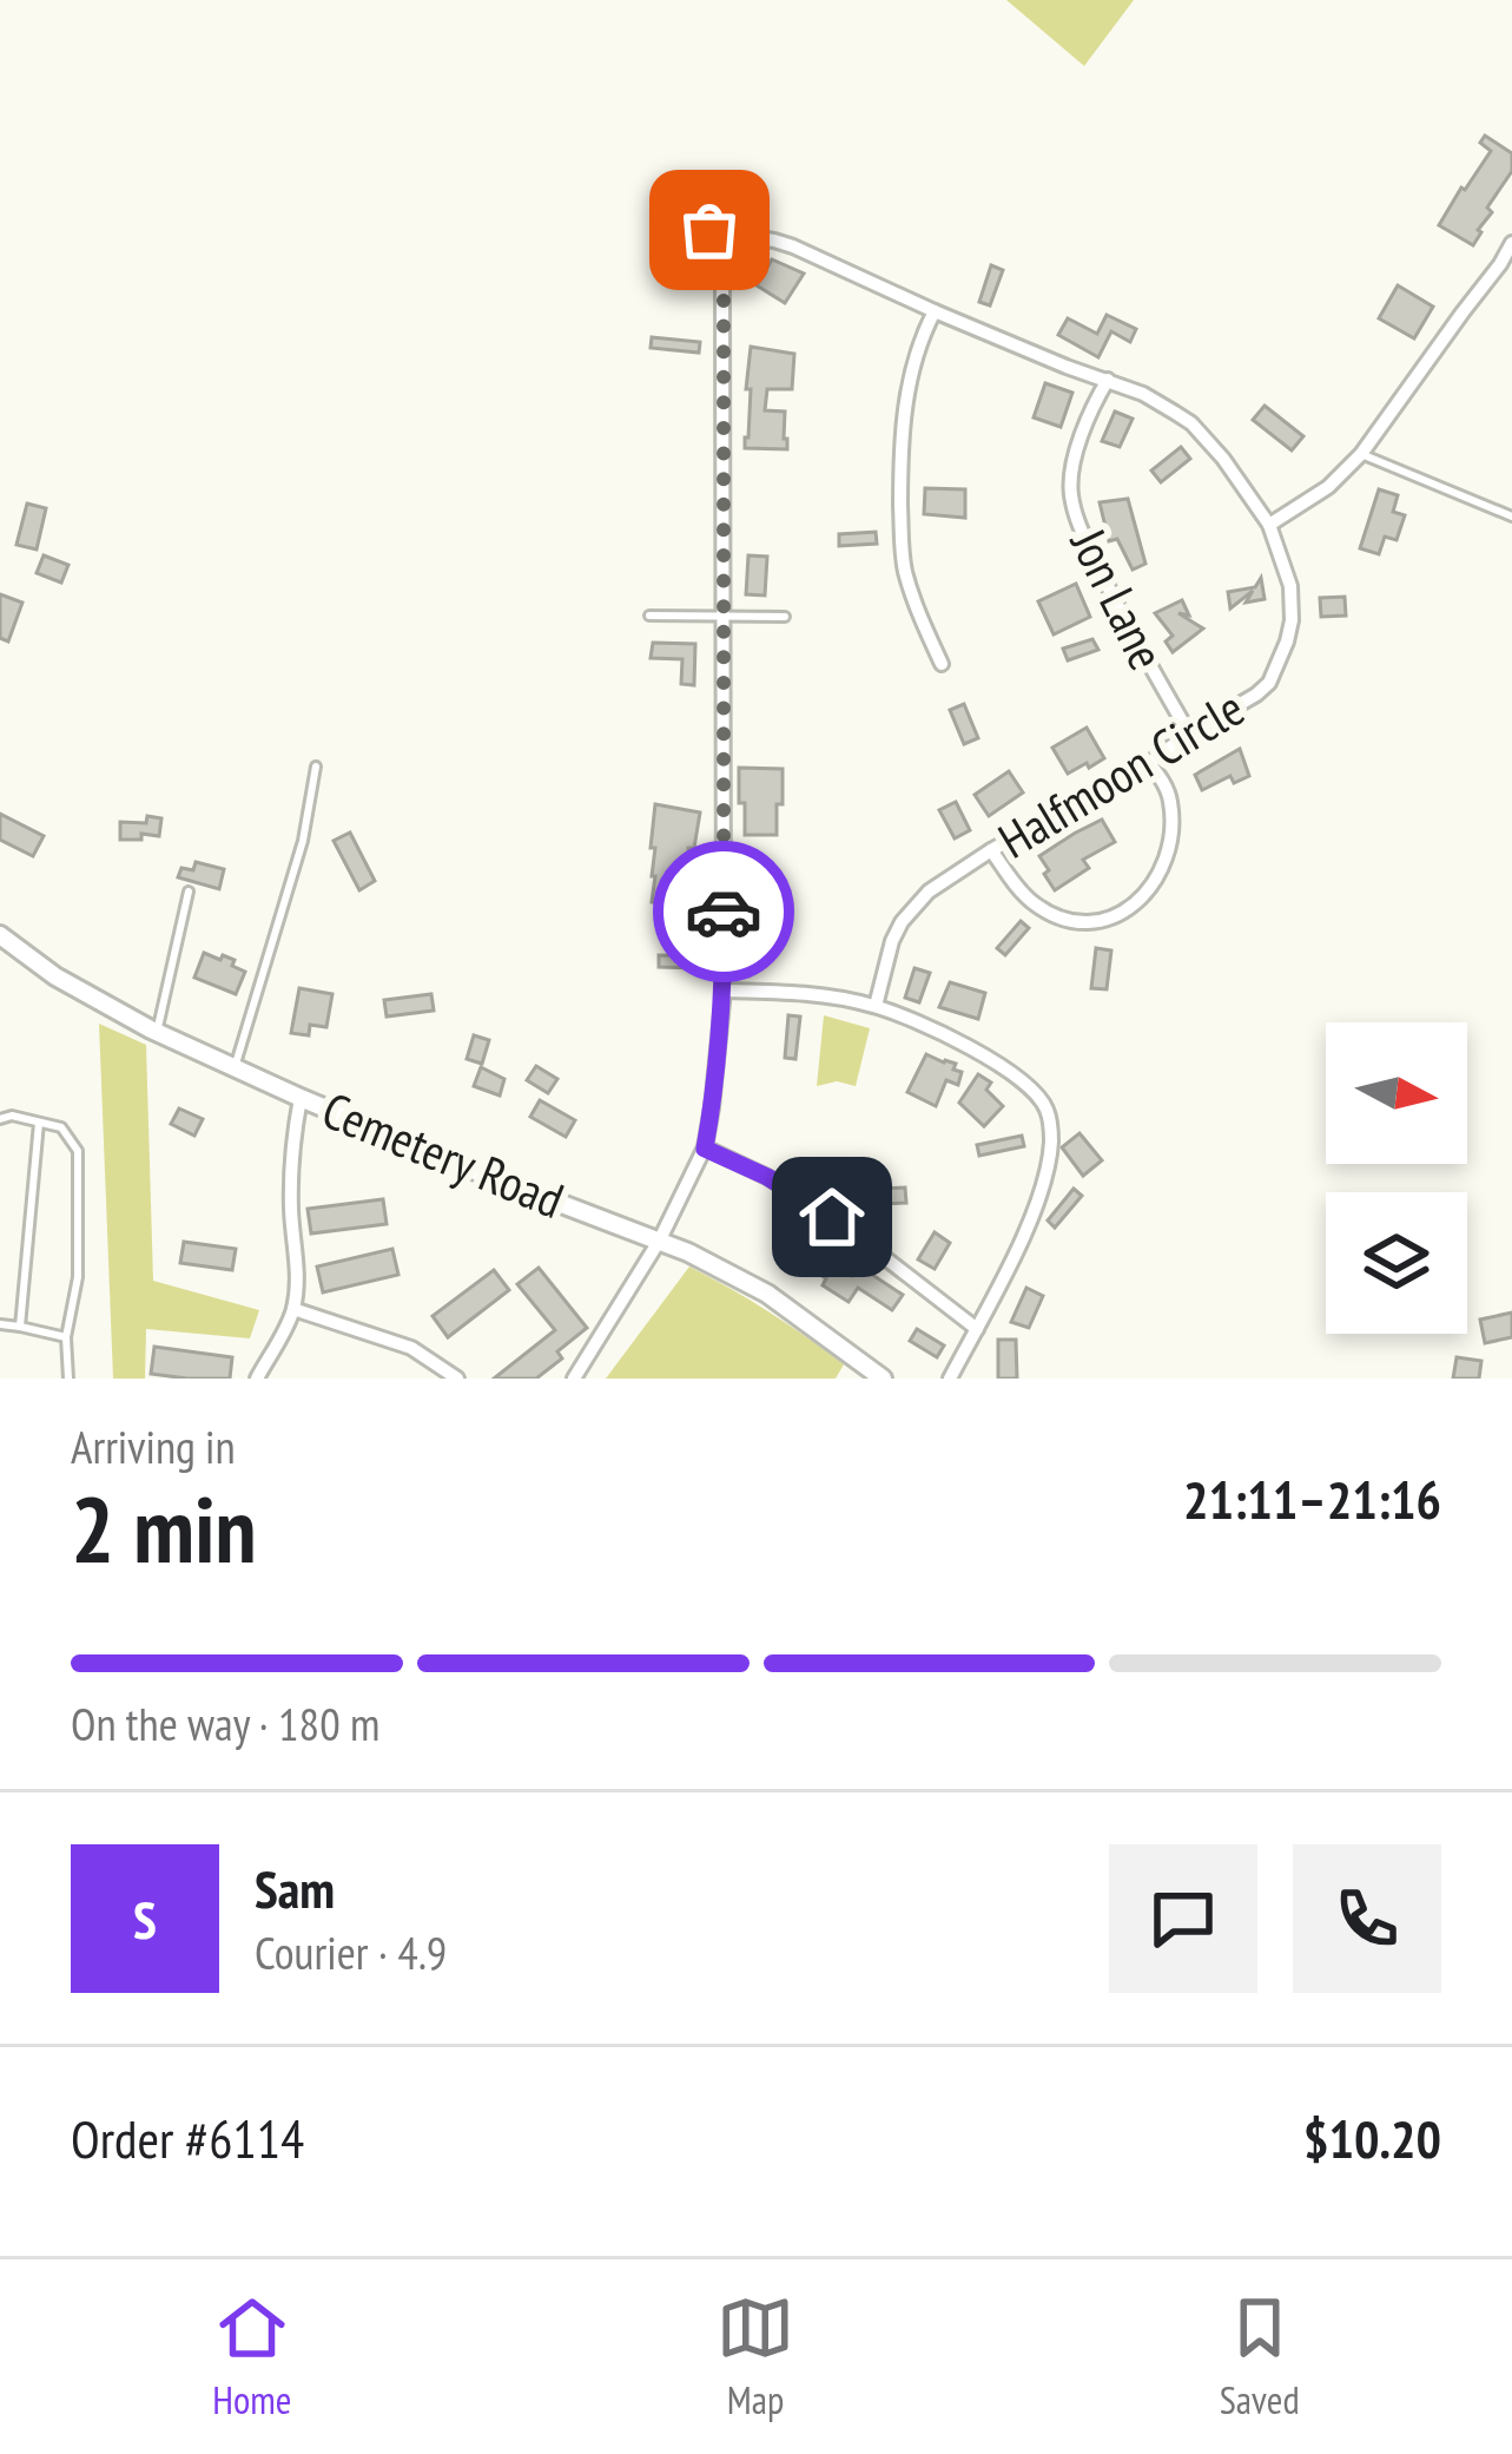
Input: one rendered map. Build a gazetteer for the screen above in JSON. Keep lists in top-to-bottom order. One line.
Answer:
{"streets":{"street":["Jon Lane","Halfmoon Circle","Cemetery Road"]},"crossings":[["Jon Lane","Halfmoon Circle"]],"north":"right","page":{"heading":["2 min","Arriving in","21:11–21:16"],"panel":["Sam","Courier · 4.9","Order #6114","$10.20"],"bar":"On the way · 180 m","round":"S","tabs":["Home","Map","Saved"]}}
